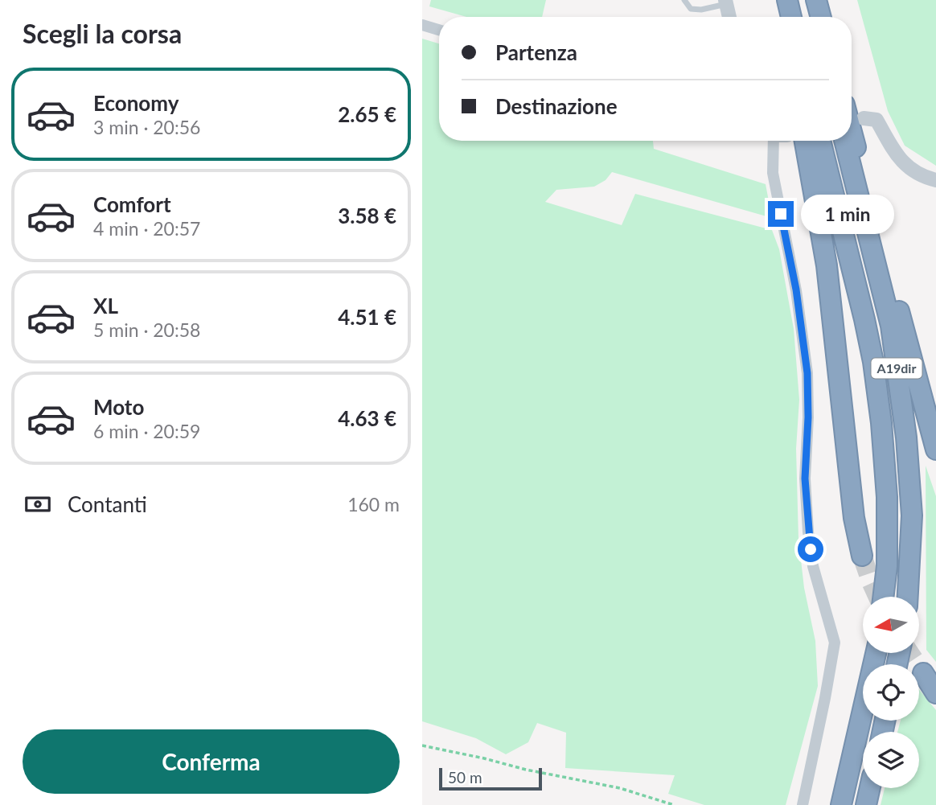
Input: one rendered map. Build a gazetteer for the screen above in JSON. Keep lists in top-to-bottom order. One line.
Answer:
{"streets":{"highway":["A19dir"]},"scale_bar":"50 m","north":"left","page":{"heading":"Scegli la corsa","banner":["Partenza","Destinazione"],"list":[{"name":"Economy","note":"3 min · 20:56","value":"2.65 €"},{"name":"Comfort","note":"4 min · 20:57","value":"3.58 €"},{"name":"XL","note":"5 min · 20:58","value":"4.51 €"},{"name":"Moto","note":"6 min · 20:59","value":"4.63 €"}],"bubble":"1 min","pay":["Contanti","160 m"],"buttons":"Conferma","scale":"50 m"}}
